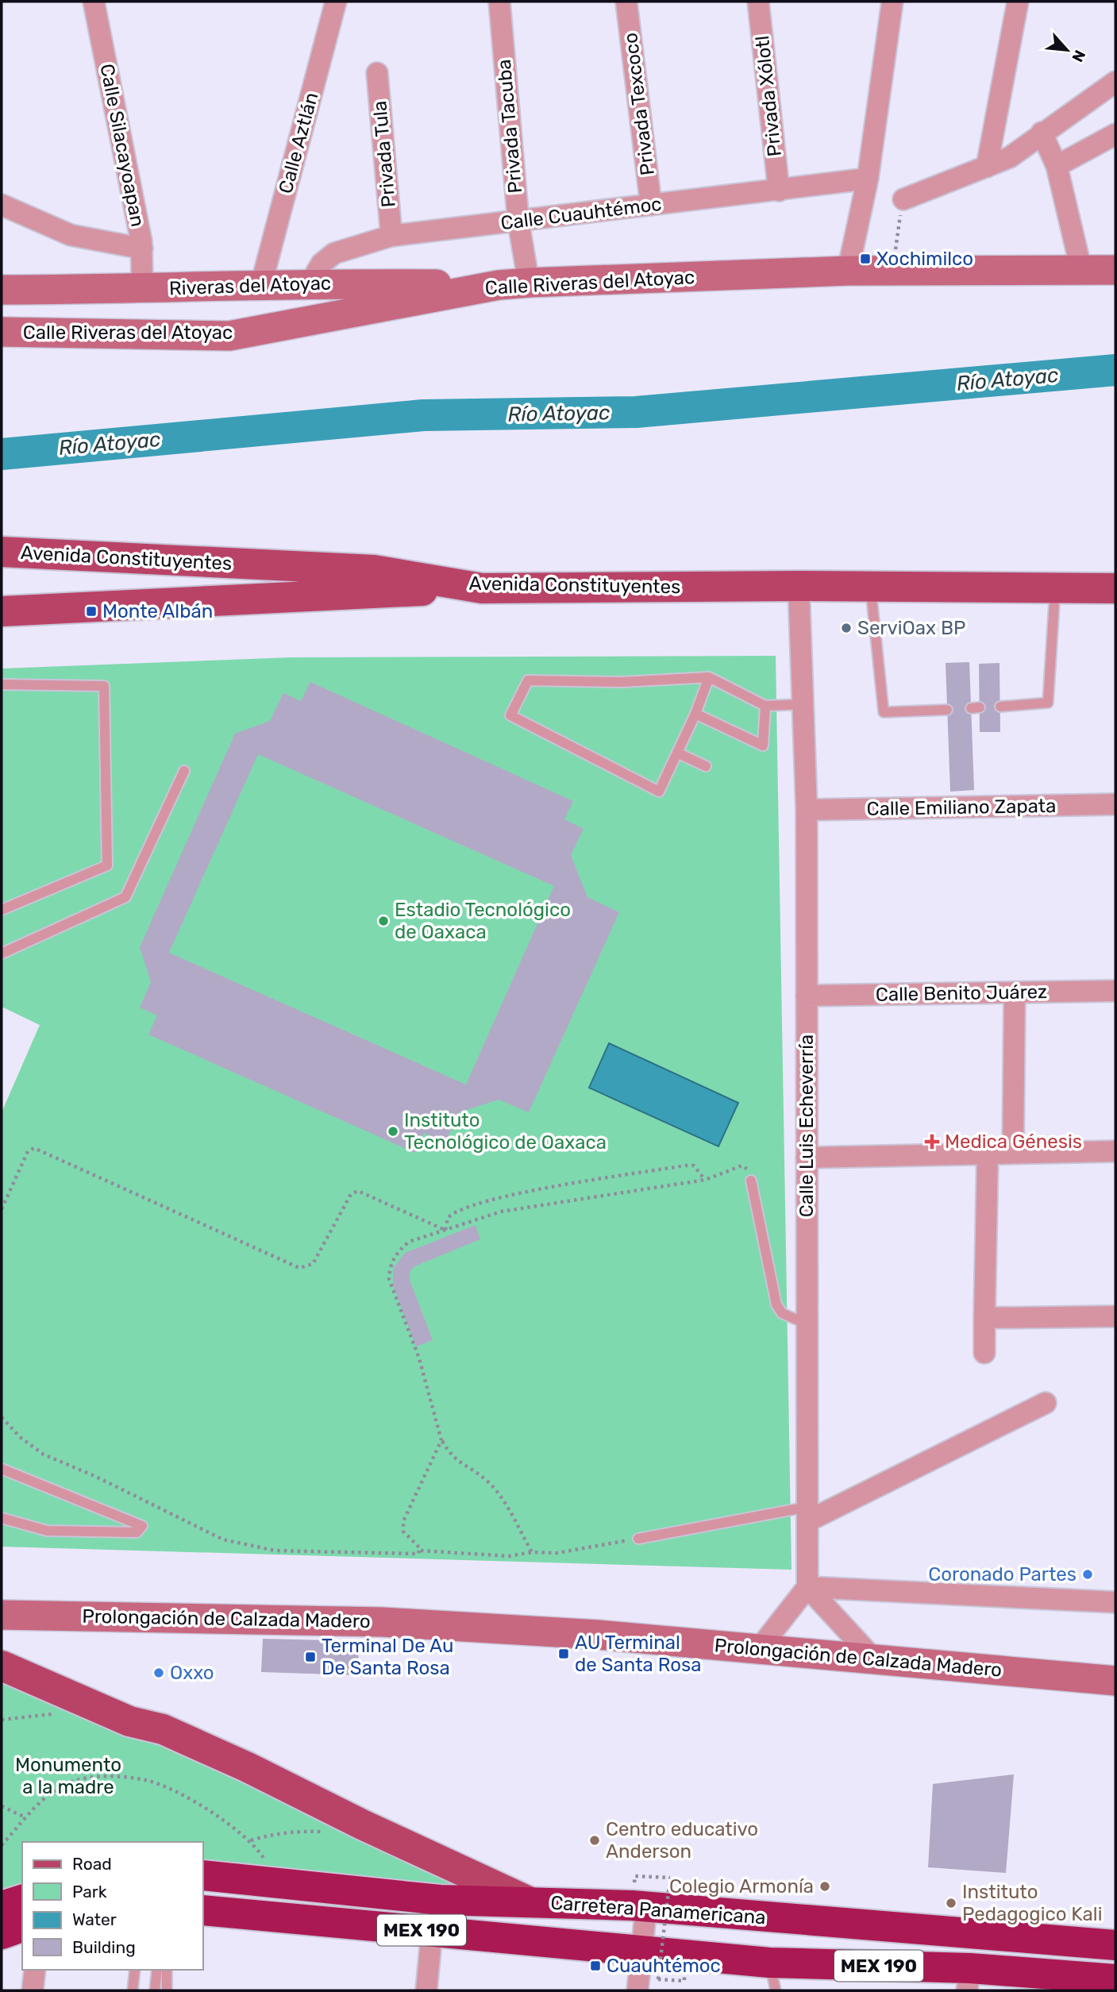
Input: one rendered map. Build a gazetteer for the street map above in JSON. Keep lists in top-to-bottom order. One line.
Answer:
{"streets":{"highway":["Carretera Panamericana","MEX 190"],"main road":["Avenida Constituyentes"],"street":["Privada Xólotl","Privada Texcoco","Privada Tacuba","Calle Aztlán","Calle Silacayoapan","Privada Tula","Calle Cuauhtémoc","Calle Riveras del Atoyac","Riveras del Atoyac","Calle Emiliano Zapata","Calle Benito Juárez","Calle Luis Echeverría","Prolongación de Calzada Madero"]},"crossings":[["Privada Xólotl","Calle Cuauhtémoc"],["Privada Texcoco","Calle Cuauhtémoc"],["Privada Tacuba","Calle Cuauhtémoc"],["Privada Tacuba","Calle Riveras del Atoyac"],["Calle Aztlán","Riveras del Atoyac"],["Calle Silacayoapan","Riveras del Atoyac"],["Privada Tula","Calle Cuauhtémoc"],["Calle Cuauhtémoc","Riveras del Atoyac"],["Calle Riveras del Atoyac","Riveras del Atoyac"],["Avenida Constituyentes","Calle Luis Echeverría"],["Calle Emiliano Zapata","Calle Luis Echeverría"],["Calle Benito Juárez","Calle Luis Echeverría"],["Carretera Panamericana","MEX 190"]],"water":["Río Atoyac"],"parks":["Monumento a la madre"],"places":{"transit":["Xochimilco","Monte Albán","AU Terminal de Santa Rosa","Terminal De Au De Santa Rosa","Cuauhtémoc"],"other":["ServiOax BP","Estadio Tecnológico de Oaxaca","Instituto Tecnológico de Oaxaca","Coronado Partes","Oxxo","Centro educativo Anderson","Colegio Armonía","Instituto Pedagogico Kali"],"health":["Medica Génesis"]},"legend":["Road","Park","Water","Building"],"north":"bottom right"}
